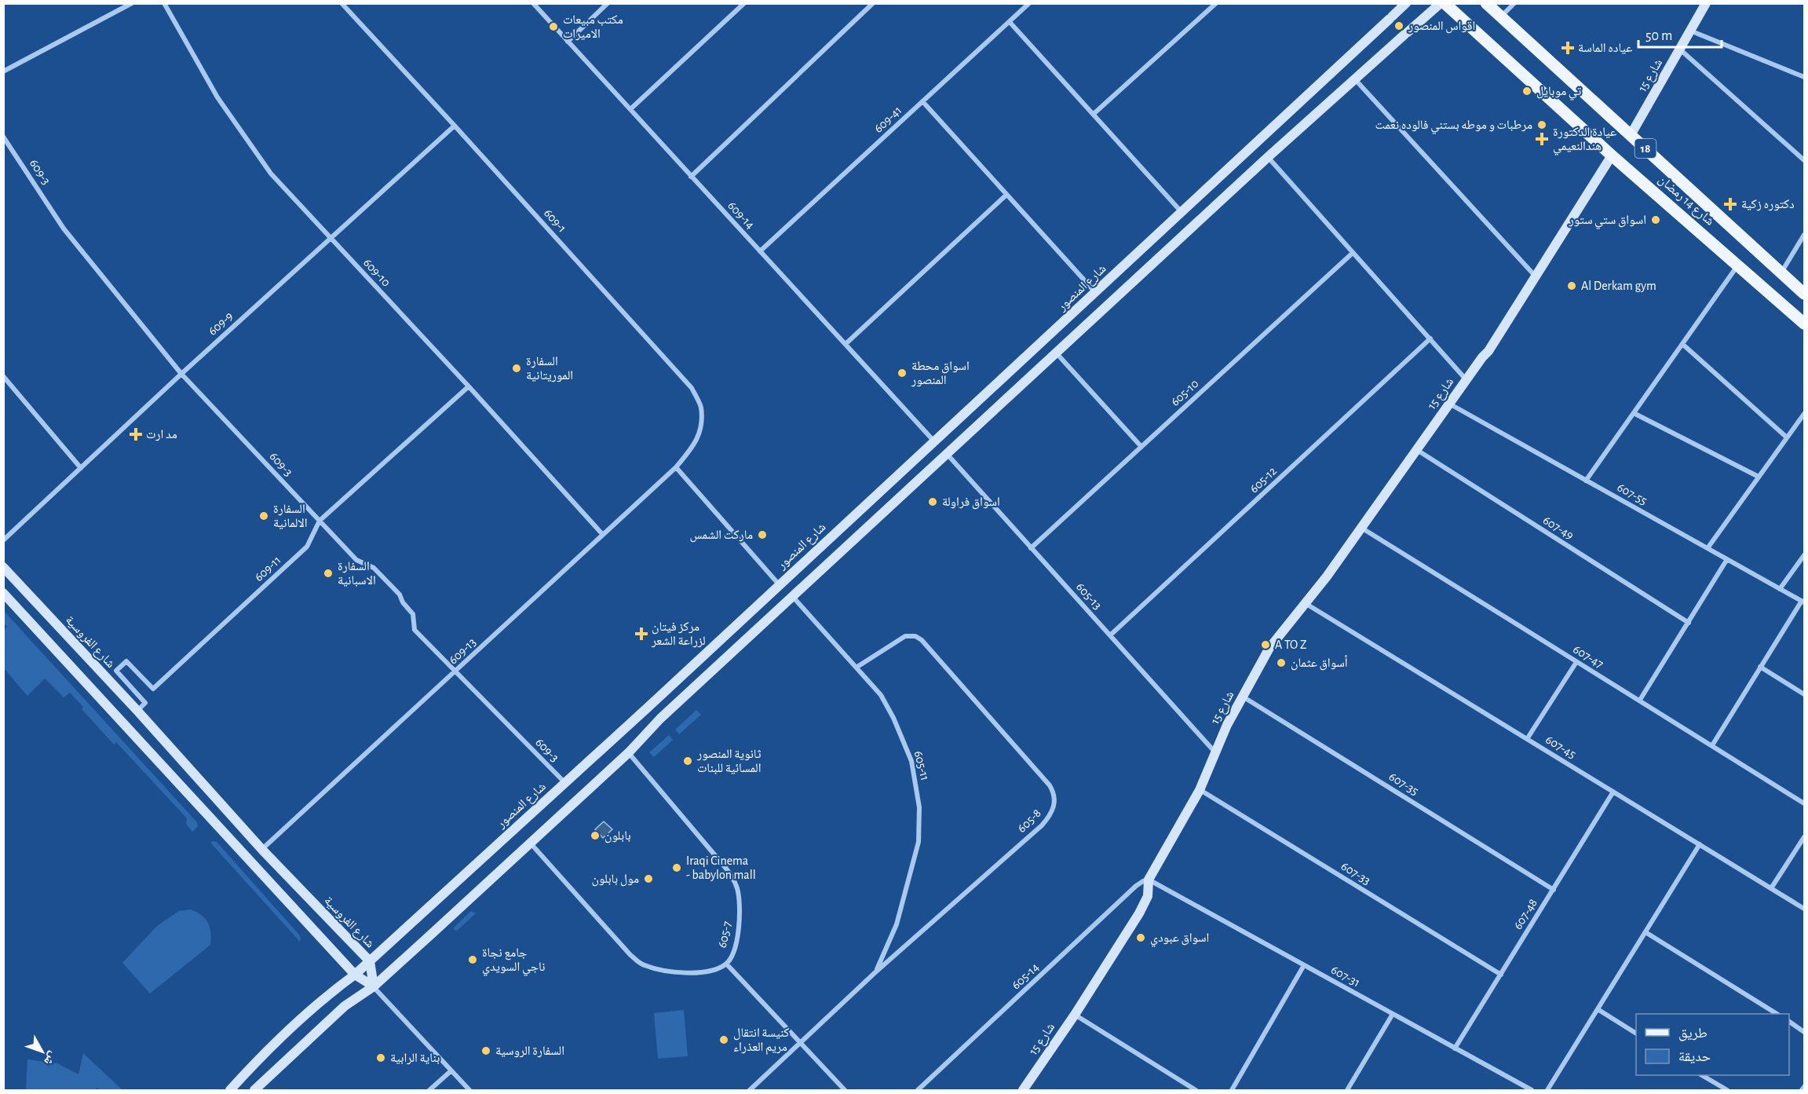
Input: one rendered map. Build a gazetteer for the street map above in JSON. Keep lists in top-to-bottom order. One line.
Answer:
{"streets":{"main road":["شارع 15","18","شارع 14 رمضان","شارع المنصور","شارع الفروسية"],"street":["609-41","609-3","609-14","609-1","609-10","609-9","605-10","605-12","607-55","607-49","609-11","605-13","609-13","607-47","607-45","605-11","607-35","605-8","607-33","607-48","605-7","605-14","607-31"]},"crossings":[["شارع 15","شارع 14 رمضان"],["شارع 15","607-55"],["شارع 15","607-49"],["شارع 15","605-13"],["شارع 15","607-47"],["شارع 15","607-45"],["شارع 15","607-35"],["شارع 15","607-33"],["شارع 15","605-14"],["شارع 15","607-31"],["609-41","609-14"],["609-3","شارع المنصور"],["609-3","609-9"],["609-3","609-11"],["609-3","609-13"],["609-14","شارع المنصور"],["609-1","609-9"],["609-1","609-13"],["609-10","609-9"],["609-10","609-11"],["609-10","609-13"],["شارع المنصور","شارع الفروسية"],["605-10","605-13"],["605-12","605-13"],["609-11","شارع الفروسية"],["شارع الفروسية","609-13"],["607-45","607-48"],["605-11","605-8"],["607-35","607-48"],["607-33","607-48"],["607-48","607-31"],["605-14","607-31"]],"places":{"other":["اقواس المنصور","مكتب مبيعات الاميرات","تي موبايل","مرطبات و موطه بستني فالوده نعمت","اسواق ستي ستور","Al Derkam gym","السفارة الموريتانية","اسواق محطة المنصور","اسواق فراولة","السفارة الالمانية","ماركت الشمس","السفارة الاسبانية","A TO Z","أسواق عثمان","ثانوية المنصور المسائية للبنات","بابلون","Iraqi Cinema - babylon mall","مول بابلون","اسواق عبودي","جامع نجاة ناجي السويدي","كنيسة انتقال مريم العذراء","السفارة الروسية","بناية الرابية"],"health":["عياده الماسة","عيادة الدكتورة هندالنعيمي","دكتوره زكية","مد ارت","مركز فيتان لزراعة الشعر"]},"legend":["طريق","حديقة"],"scale_bar":"50 m","north":"bottom right"}
